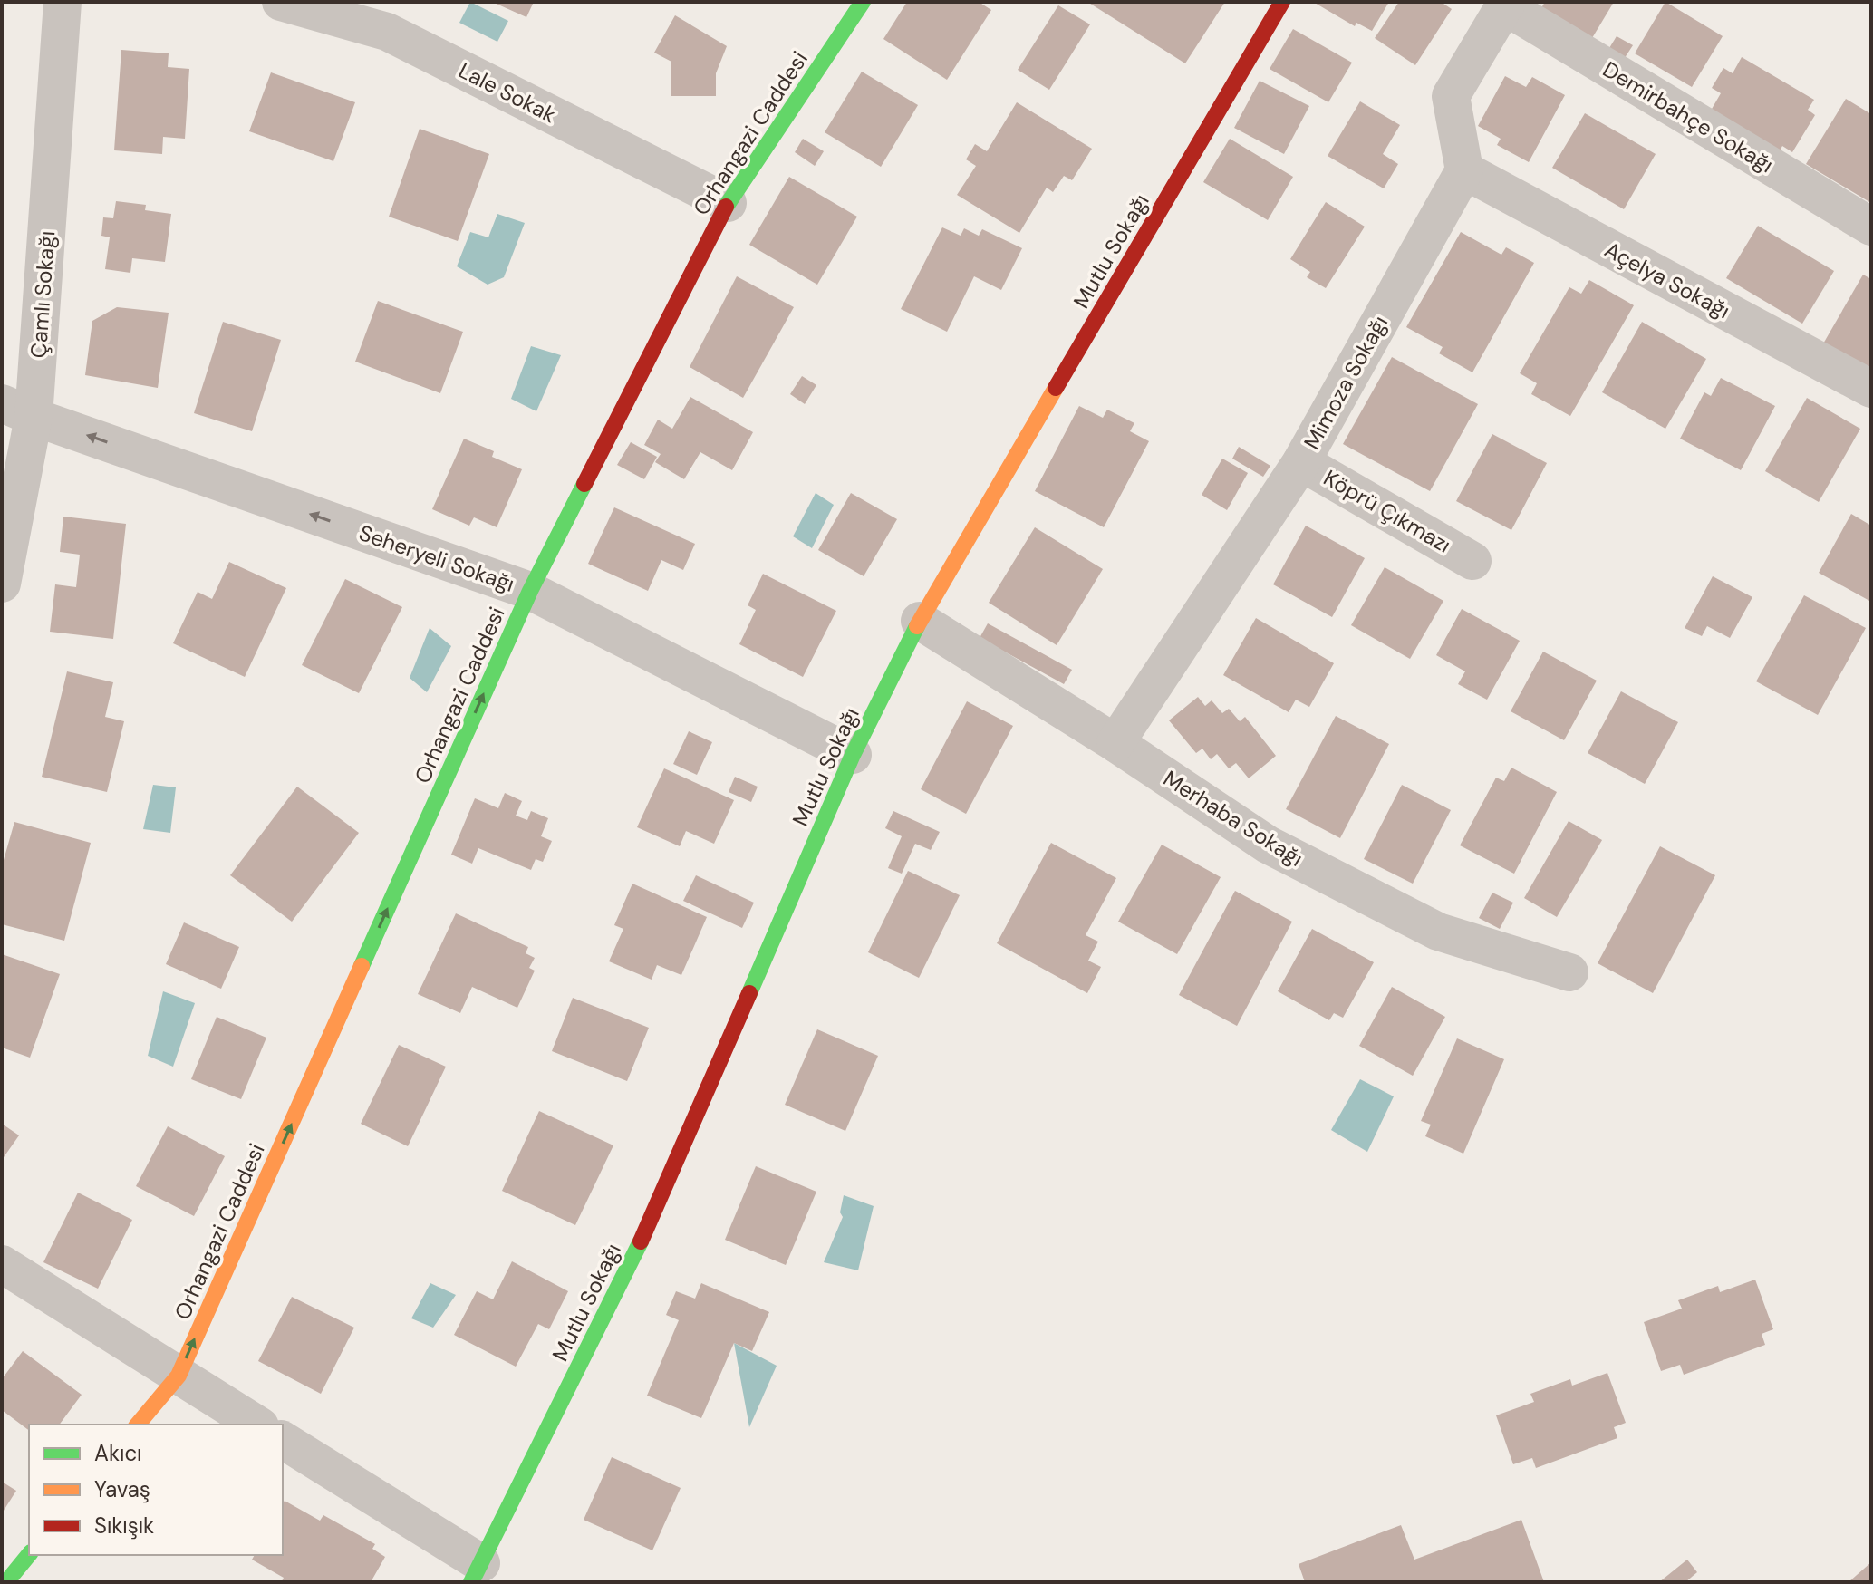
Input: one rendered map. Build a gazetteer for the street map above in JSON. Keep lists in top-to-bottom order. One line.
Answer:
{"streets":{"street":["Lale Sokak","Demirbahçe Sokağı","Orhangazi Caddesi","Mutlu Sokağı","Açelya Sokağı","Çamlı Sokağı","Mimoza Sokağı","Köprü Çıkmazı","Seheryeli Sokağı","Merhaba Sokağı"]},"crossings":[["Lale Sokak","Orhangazi Caddesi"],["Orhangazi Caddesi","Seheryeli Sokağı"],["Mutlu Sokağı","Seheryeli Sokağı"],["Mutlu Sokağı","Merhaba Sokağı"],["Açelya Sokağı","Mimoza Sokağı"],["Çamlı Sokağı","Seheryeli Sokağı"],["Mimoza Sokağı","Köprü Çıkmazı"],["Mimoza Sokağı","Merhaba Sokağı"]],"one_way":["Orhangazi Caddesi","Seheryeli Sokağı"],"legend":["Akıcı","Yavaş","Sıkışık"]}
